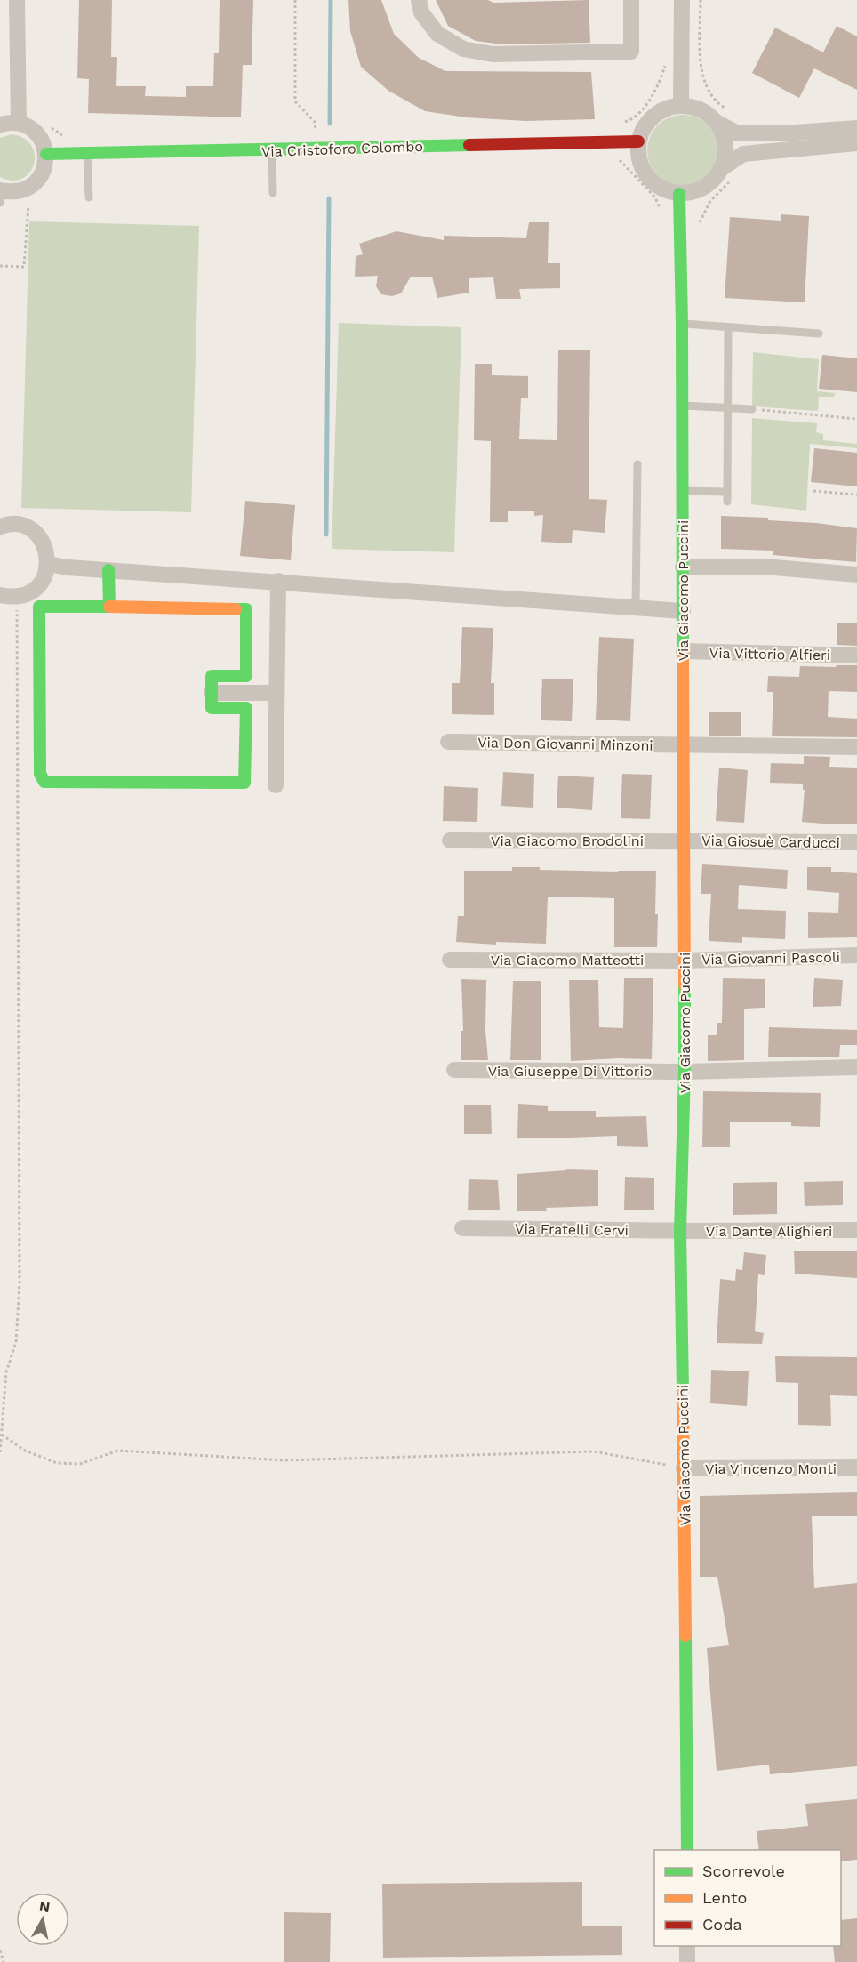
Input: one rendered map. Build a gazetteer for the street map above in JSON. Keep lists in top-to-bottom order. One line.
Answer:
{"streets":{"street":["Via Cristoforo Colombo","Via Giacomo Puccini","Via Vittorio Alfieri","Via Don Giovanni Minzoni","Via Giacomo Brodolini","Via Giosuè Carducci","Via Giovanni Pascoli","Via Giacomo Matteotti","Via Giuseppe Di Vittorio","Via Fratelli Cervi","Via Dante Alighieri","Via Vincenzo Monti"]},"crossings":[["Via Cristoforo Colombo","Via Giacomo Puccini"],["Via Giacomo Puccini","Via Vittorio Alfieri"],["Via Giacomo Puccini","Via Don Giovanni Minzoni"],["Via Giacomo Puccini","Via Giacomo Brodolini"],["Via Giacomo Puccini","Via Giosuè Carducci"],["Via Giacomo Puccini","Via Giovanni Pascoli"],["Via Giacomo Puccini","Via Giacomo Matteotti"],["Via Giacomo Puccini","Via Giuseppe Di Vittorio"],["Via Giacomo Puccini","Via Fratelli Cervi"],["Via Giacomo Puccini","Via Dante Alighieri"],["Via Giacomo Puccini","Via Vincenzo Monti"],["Via Giacomo Brodolini","Via Giosuè Carducci"],["Via Giovanni Pascoli","Via Giacomo Matteotti"],["Via Fratelli Cervi","Via Dante Alighieri"]],"legend":["Scorrevole","Lento","Coda"],"north":"top"}
